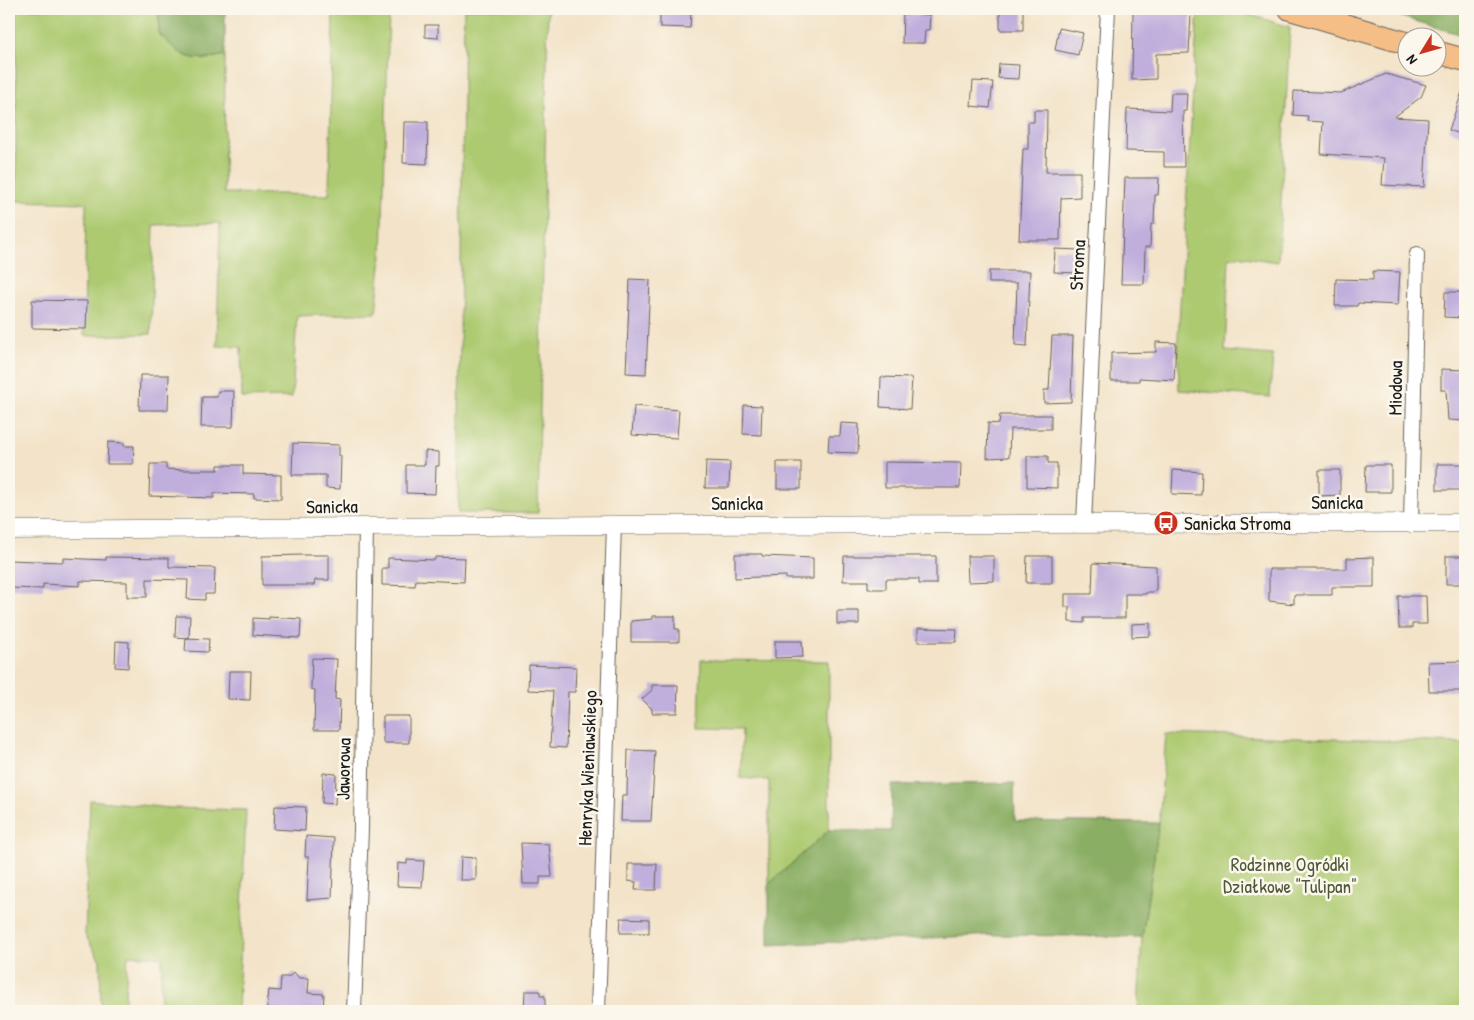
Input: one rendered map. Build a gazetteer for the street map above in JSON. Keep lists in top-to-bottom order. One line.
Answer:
{"streets":{"street":["Stroma","Miodowa","Sanicka","Henryka Wieniawskiego","Jaworowa"]},"crossings":[["Stroma","Sanicka"],["Miodowa","Sanicka"],["Sanicka","Henryka Wieniawskiego"],["Sanicka","Jaworowa"]],"parks":["Rodzinne Ogródki Działkowe \"Tulipan\""],"places":{"bus stop":["Sanicka Stroma"]},"north":"bottom left"}
